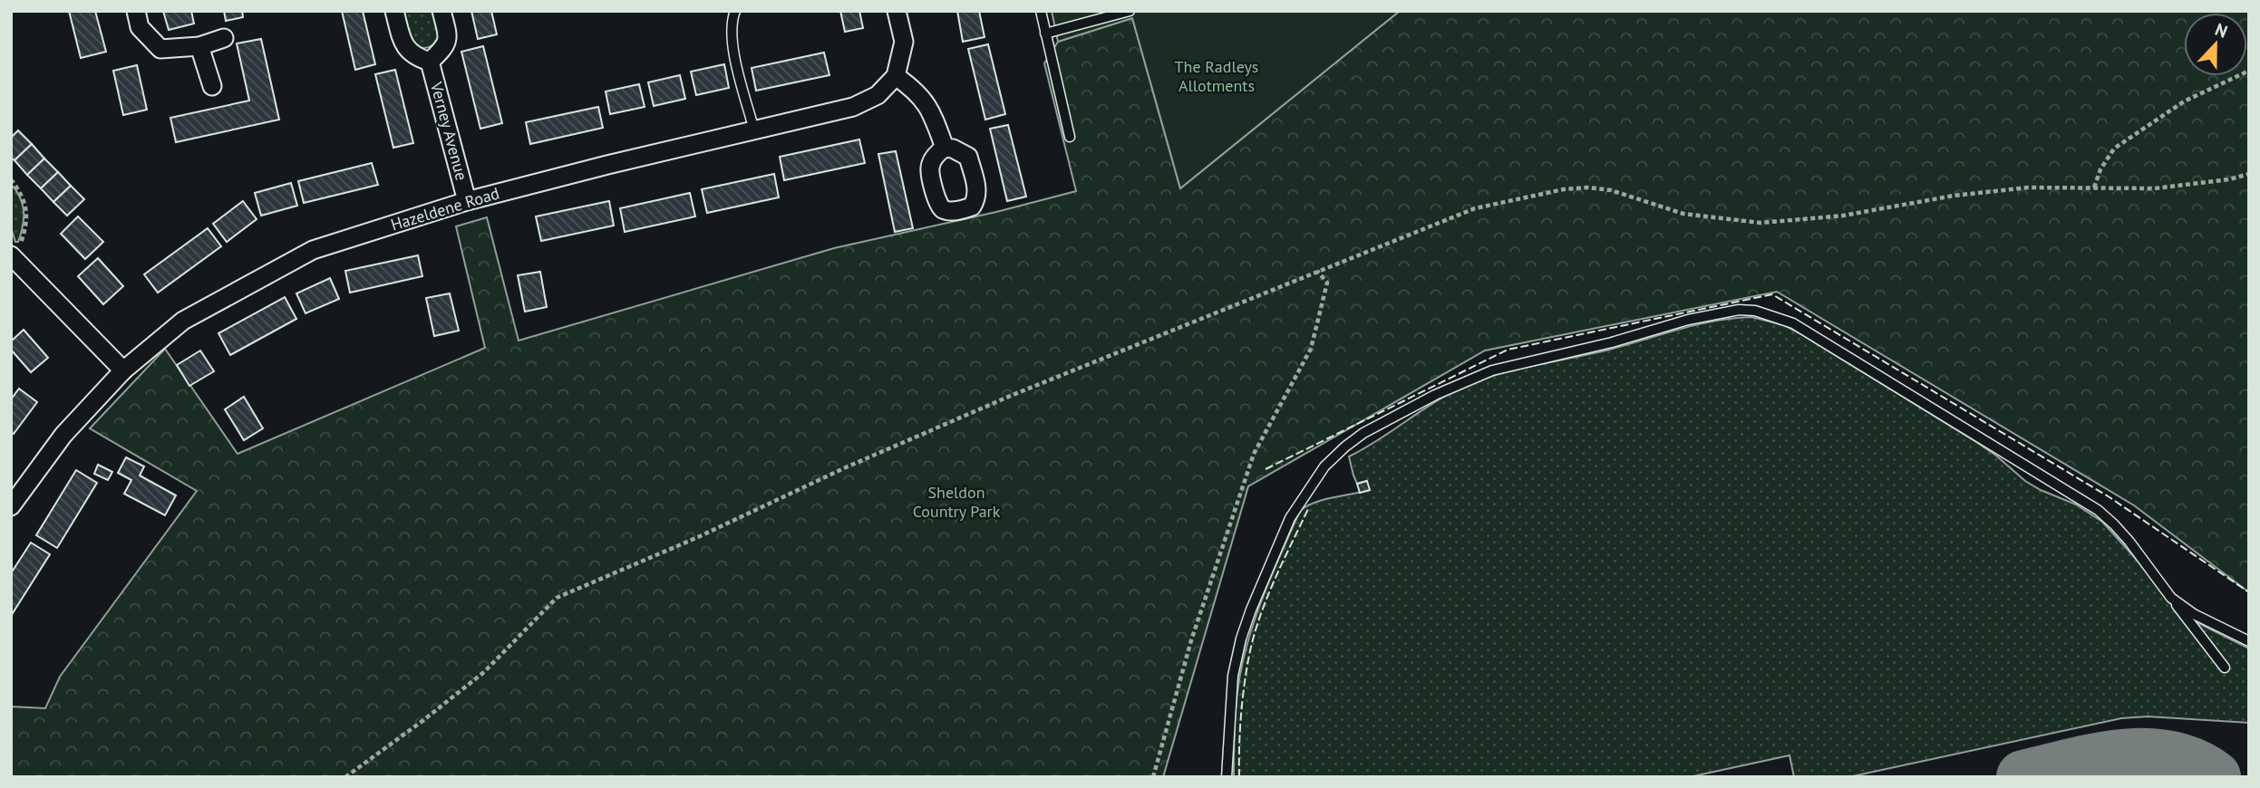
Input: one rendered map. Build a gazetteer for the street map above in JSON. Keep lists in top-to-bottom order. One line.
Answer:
{"streets":{"street":["Verney Avenue","Hazeldene Road"]},"crossings":[["Verney Avenue","Hazeldene Road"]],"parks":["The Radleys Allotments","Sheldon Country Park"],"north":"top"}
